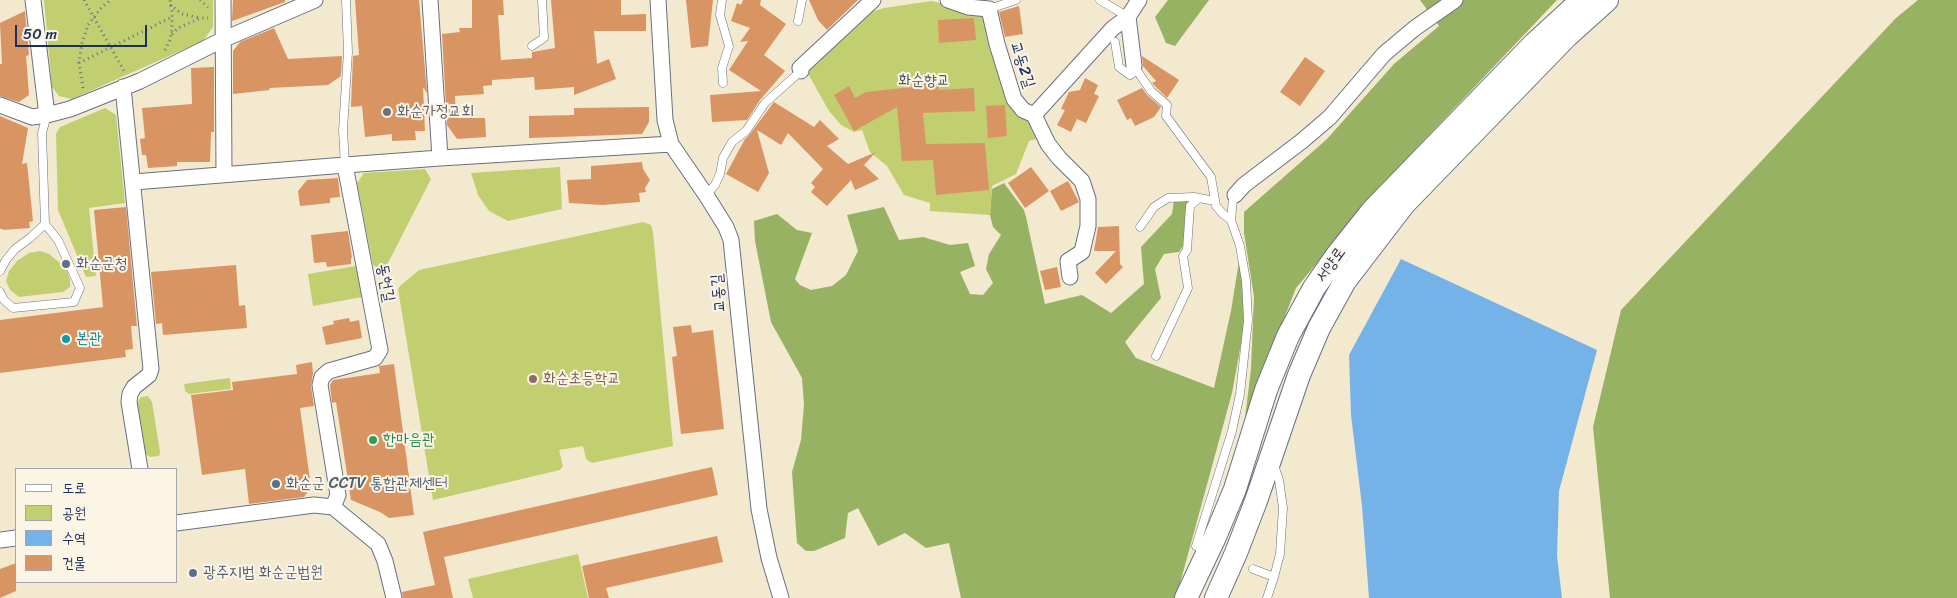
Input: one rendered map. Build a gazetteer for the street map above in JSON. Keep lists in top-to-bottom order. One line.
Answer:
{"streets":{"main road":["서양로"],"street":["교동2길","동헌길","교동길"]},"parks":["화순향교"],"places":["화순가정교회","화순군청","본관","화순초등학교","한마음관","화순군 CCTV 통합관제센터","광주지법 화순군법원"],"legend":["도로","공원","수역","건물"],"scale_bar":"50 m"}
